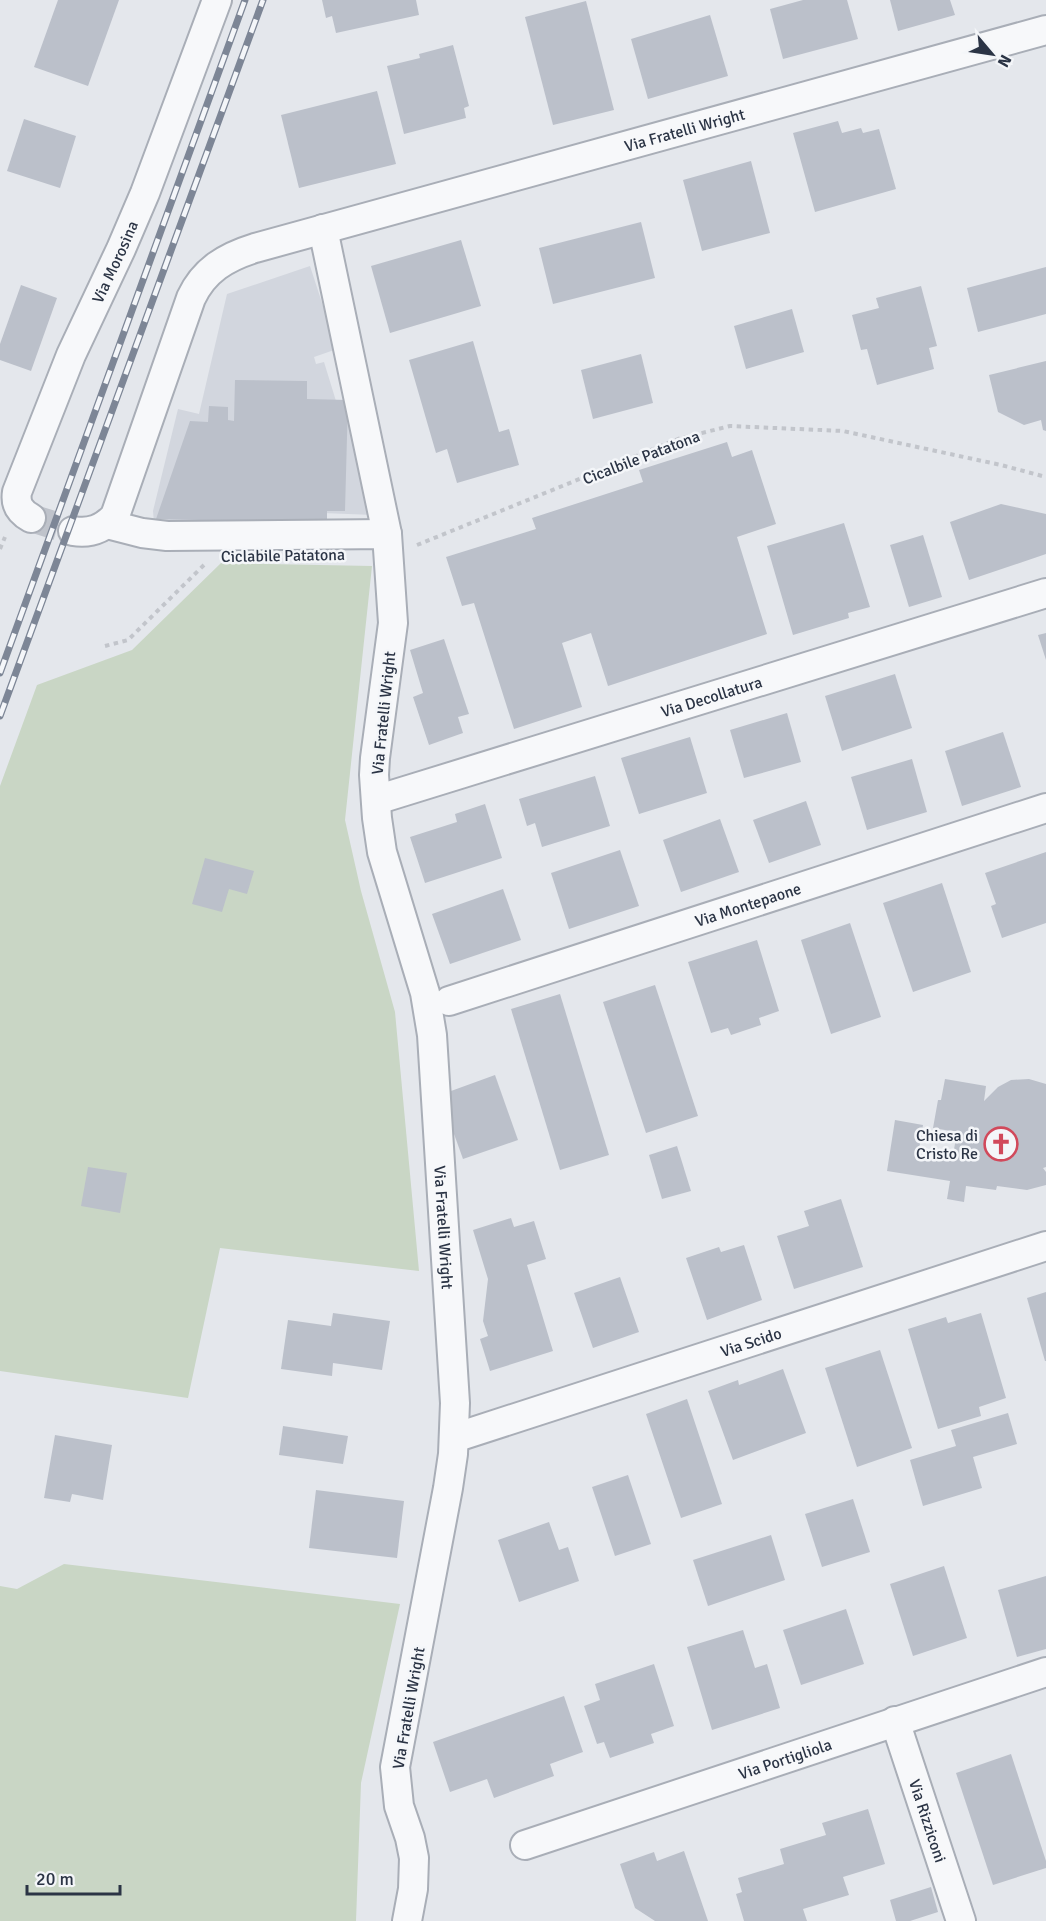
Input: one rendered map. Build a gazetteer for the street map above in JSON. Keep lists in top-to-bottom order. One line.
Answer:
{"streets":{"street":["Via Fratelli Wright","Via Morosina","Via Decollatura","Via Montepaone","Via Scido","Via Portigliola","Via Rizziconi"],"path":["Cicalbile Patatona","Ciclabile Patatona"]},"crossings":[["Via Fratelli Wright","Cicalbile Patatona"],["Via Fratelli Wright","Via Decollatura"],["Via Fratelli Wright","Via Scido"],["Via Portigliola","Via Rizziconi"]],"places":{"church":["Chiesa di Cristo Re"]},"scale_bar":"20 m","north":"bottom right"}
